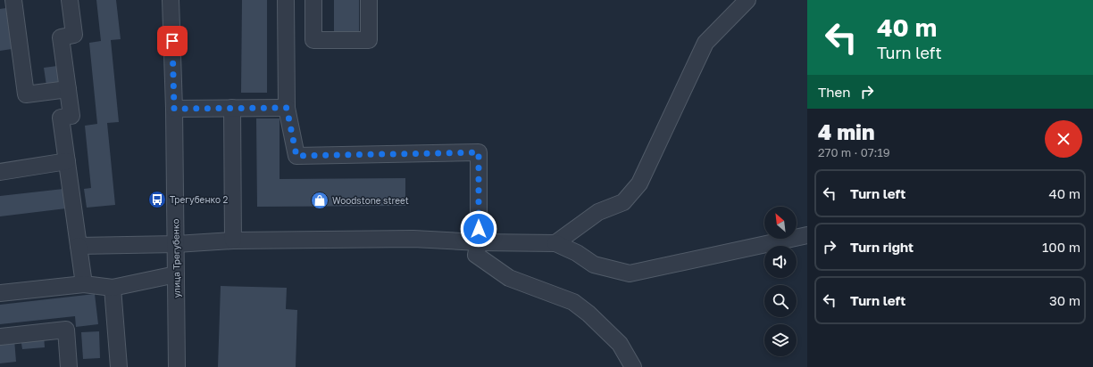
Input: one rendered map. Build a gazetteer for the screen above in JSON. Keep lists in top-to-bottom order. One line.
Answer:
{"streets":{"street":["улица Трегубенко"]},"places":{"bus stop":["Трегубенко 2"],"shop":["Woodstone street"]},"north":"top left","page":{"turn":["40 m","Turn left"],"then":"Then","heading":["4 min","270 m · 07:19"],"list":[{"name":"Turn left","value":"40 m"},{"name":"Turn right","value":"100 m"},{"name":"Turn left","value":"30 m"}]}}
